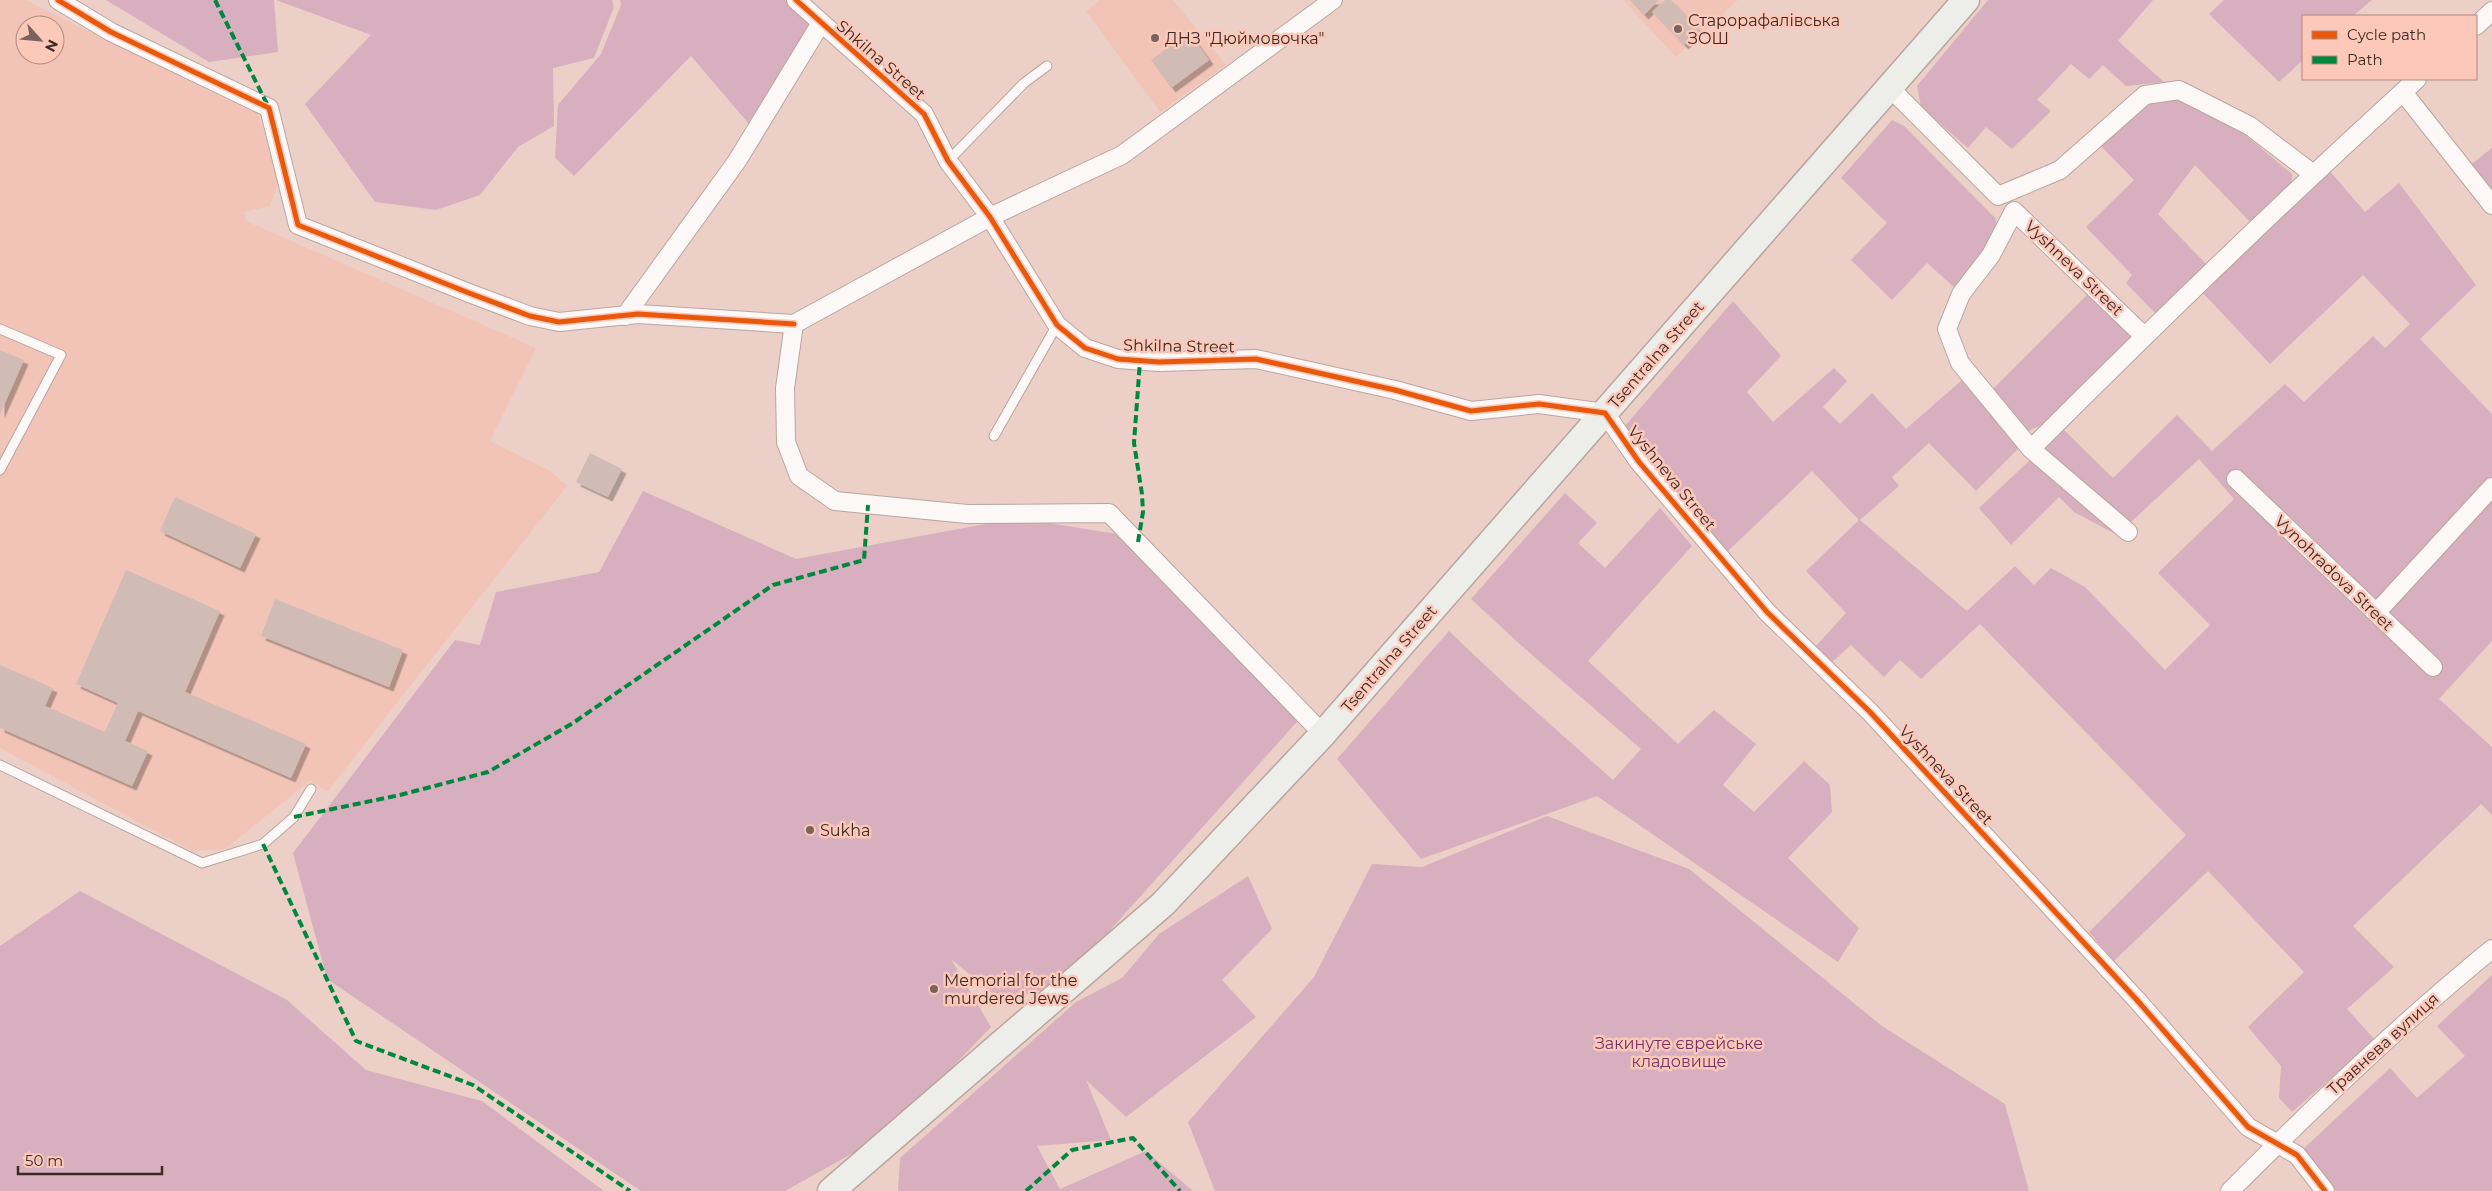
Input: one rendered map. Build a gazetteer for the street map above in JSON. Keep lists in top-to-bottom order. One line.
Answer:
{"streets":{"main road":["Tsentralna Street"],"street":["Shkilna Street","Vyshneva Street","Vynohradova Street","Травнева вулиця"]},"crossings":[["Shkilna Street","Vyshneva Street"],["Shkilna Street","Tsentralna Street"],["Vyshneva Street","Tsentralna Street"],["Vyshneva Street","Травнева вулиця"]],"parks":["Закинуте єврейське кладовище"],"places":["Старорафалівська ЗОШ","ДНЗ \"Дюймовочка\"","Sukha","Memorial for the murdered Jews"],"legend":["Cycle path","Path"],"scale_bar":"50 m","north":"bottom right"}
